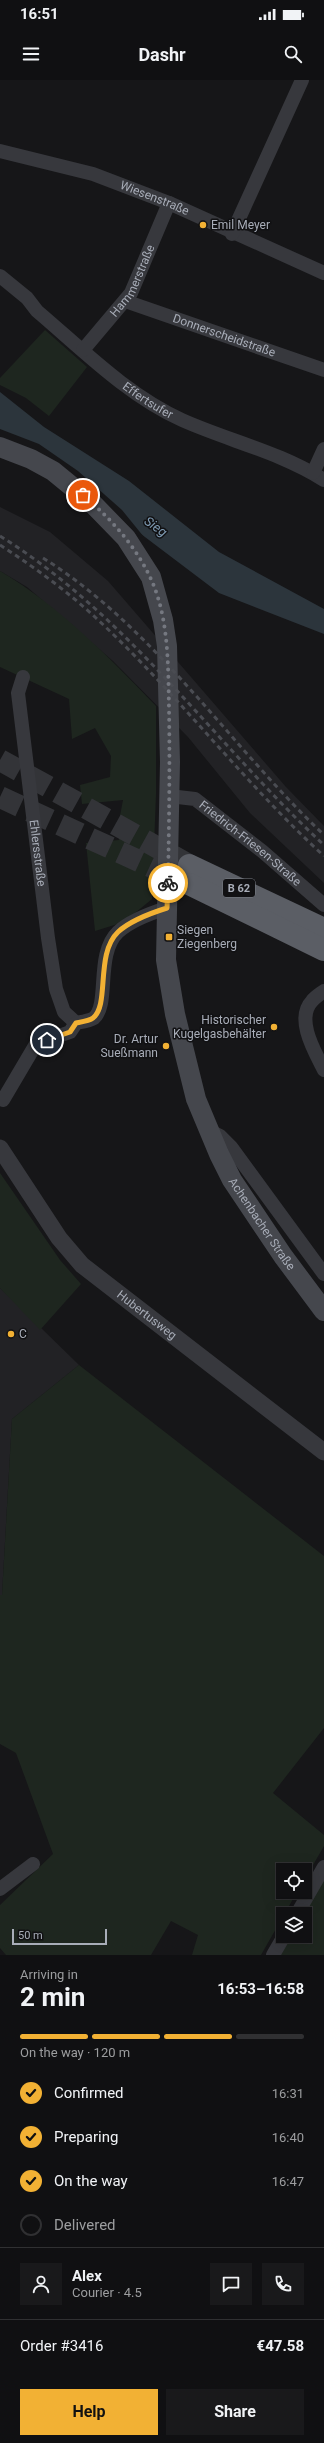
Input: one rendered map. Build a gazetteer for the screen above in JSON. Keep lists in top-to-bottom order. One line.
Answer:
{"streets":{"highway":["B 62"],"main road":["Achenbacher Straße"],"street":["Wiesenstraße","Hammerstraße","Donnerscheidstraße","Effertsufer","Friedrich-Friesen-Straße","Ehlersstraße","Hubertusweg"]},"crossings":[["Wiesenstraße","Hammerstraße"],["Hammerstraße","Donnerscheidstraße"],["Hammerstraße","Effertsufer"],["Friedrich-Friesen-Straße","Achenbacher Straße"]],"water":["Sieg"],"places":{"other":["Emil Meyer","Historischer Kugelgasbehälter","Dr. Artur Sueßmann","C"],"transit":["Siegen Ziegenberg"]},"scale_bar":"50 m","page":{"status":"16:51","header":"Dashr","scale":"50 m","heading":["2 min","Arriving in","16:53–16:58"],"panel":["Alex","Courier · 4.5","Order #3416","€47.58"],"bar":"On the way · 120 m","list":[["Confirmed","16:31"],["Preparing","16:40"],["On the way","16:47"],"Delivered"],"buttons":["Help","Share"]}}
